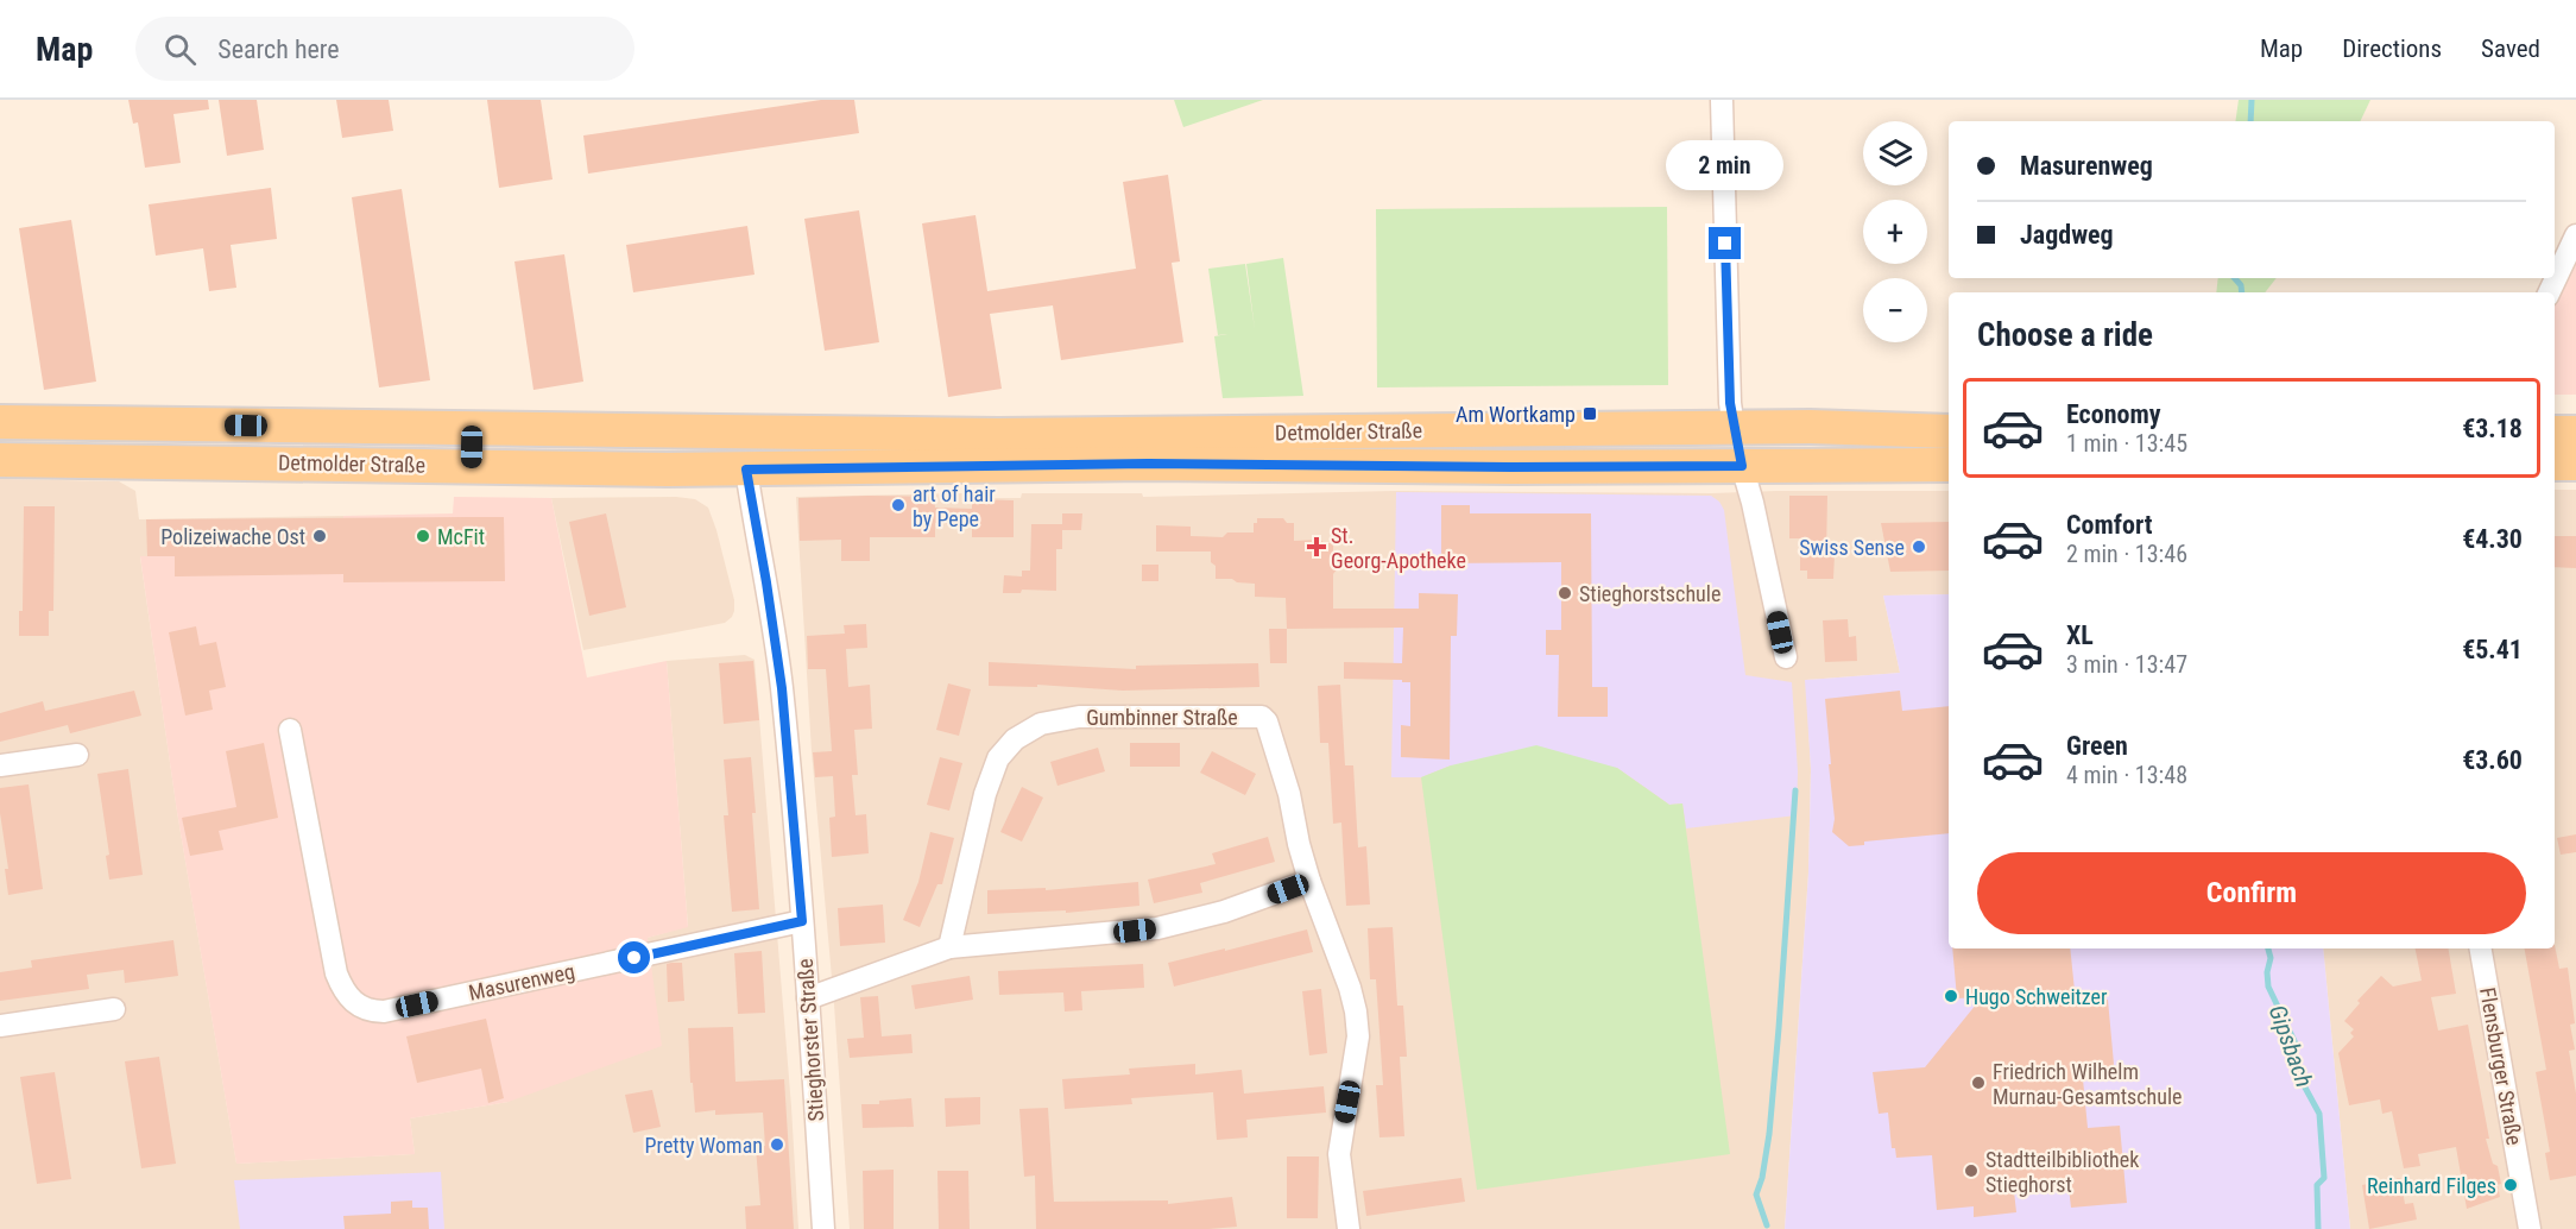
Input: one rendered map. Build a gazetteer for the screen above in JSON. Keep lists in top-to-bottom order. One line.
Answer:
{"streets":{"main road":["Detmolder Straße"],"street":["Gumbinner Straße","Masurenweg","Stieghorster Straße","Flensburger Straße"]},"crossings":[["Detmolder Straße","Stieghorster Straße"],["Masurenweg","Stieghorster Straße"]],"water":["Gipsbach"],"places":{"transit":["Am Wortkamp"],"other":["art of hair by Pepe","Polizeiwache Ost","McFit","Swiss Sense","Stieghorstschule","Hugo Schweitzer","Friedrich Wilhelm Murnau-Gesamtschule","Pretty Woman","Stadtteilbibliothek Stieghorst","Reinhard Filges"],"health":["St. Georg-Apotheke"]},"page":{"header":"Map","search":"Search here","nav":["Map","Directions","Saved"],"map_buttons":["+","−"],"banner":["Masurenweg","Jagdweg"],"bubble":"2 min","heading":"Choose a ride","list":[{"name":"Economy","note":"1 min · 13:45","value":"€3.18"},{"name":"Comfort","note":"2 min · 13:46","value":"€4.30"},{"name":"XL","note":"3 min · 13:47","value":"€5.41"},{"name":"Green","note":"4 min · 13:48","value":"€3.60"}],"buttons":"Confirm"}}
